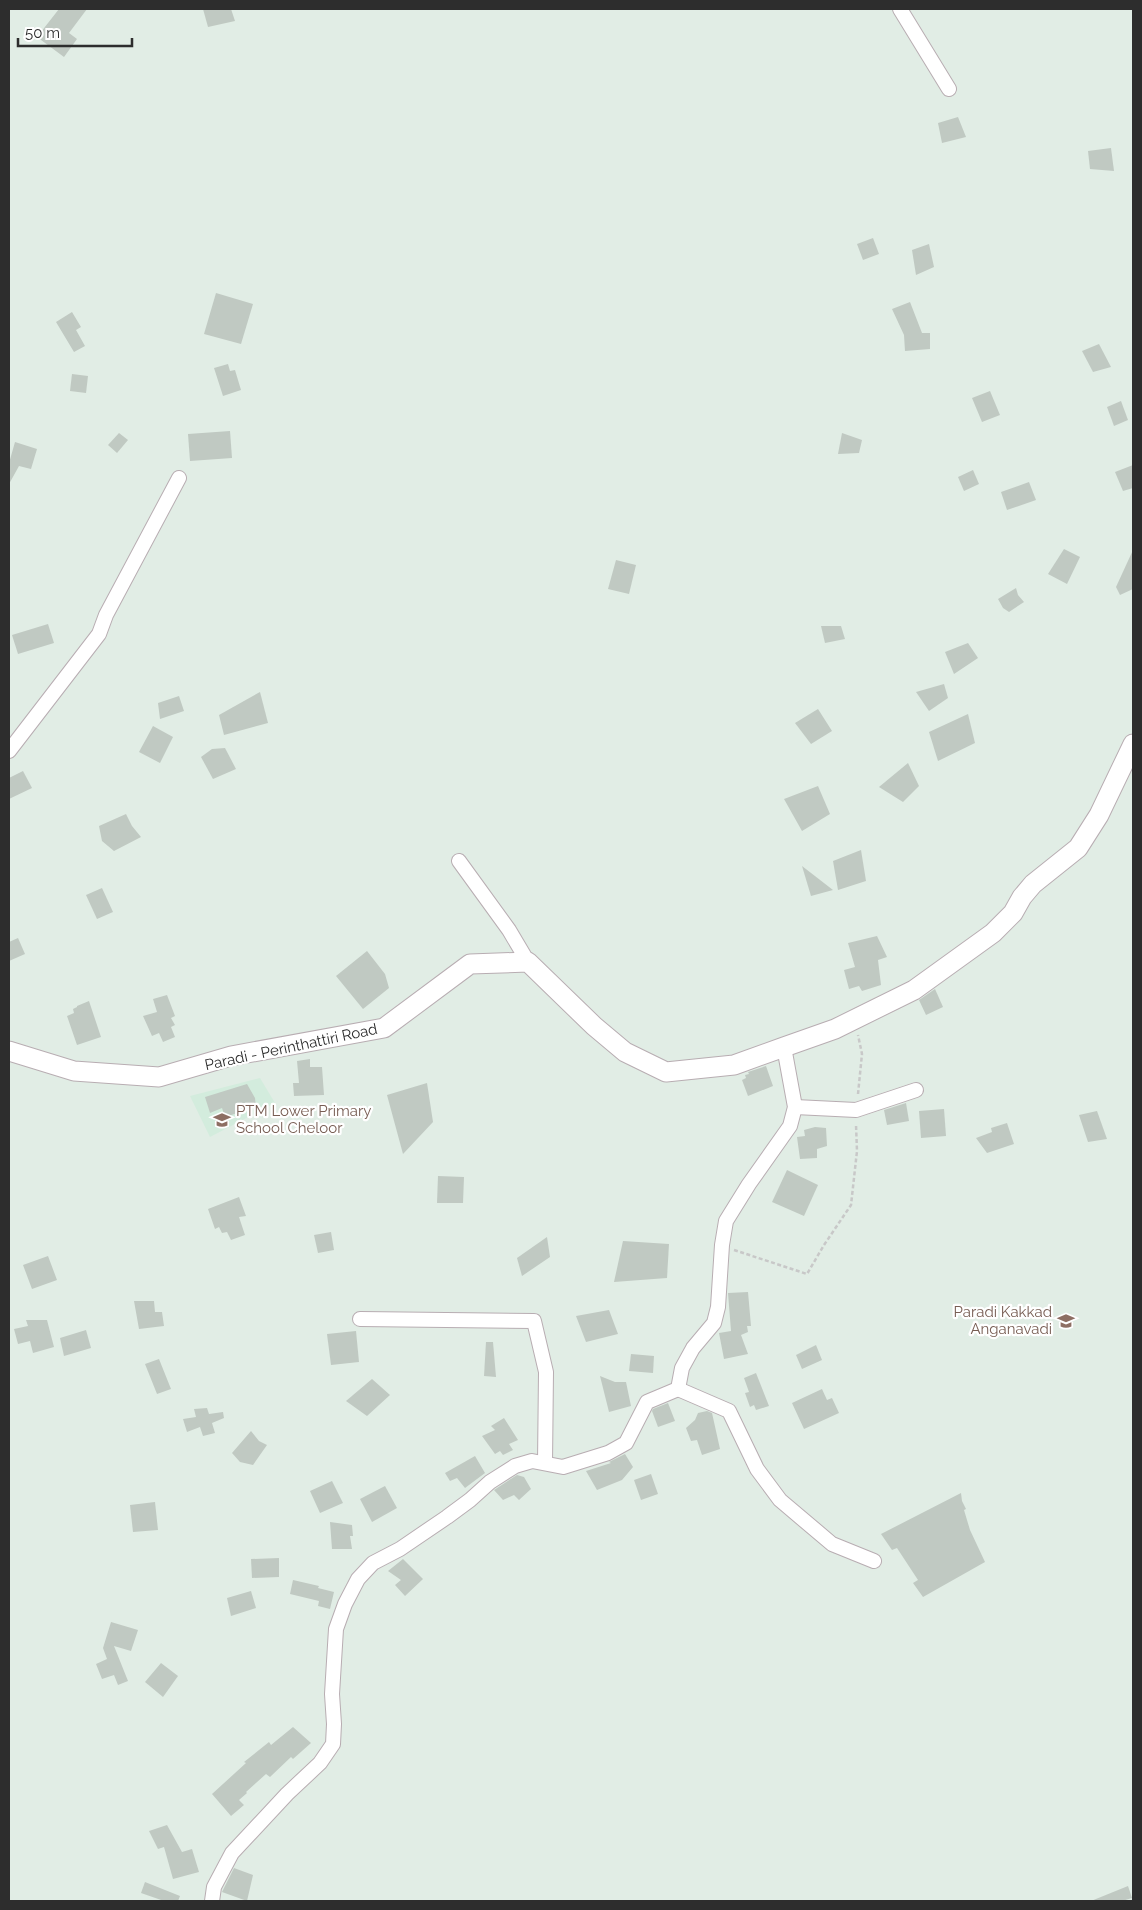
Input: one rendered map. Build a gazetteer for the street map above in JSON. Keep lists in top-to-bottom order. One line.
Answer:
{"streets":{"main road":["Paradi - Perinthattiri Road"]},"places":{"school or university":["PTM Lower Primary School Cheloor","Paradi Kakkad Anganavadi"]},"scale_bar":"50 m"}
